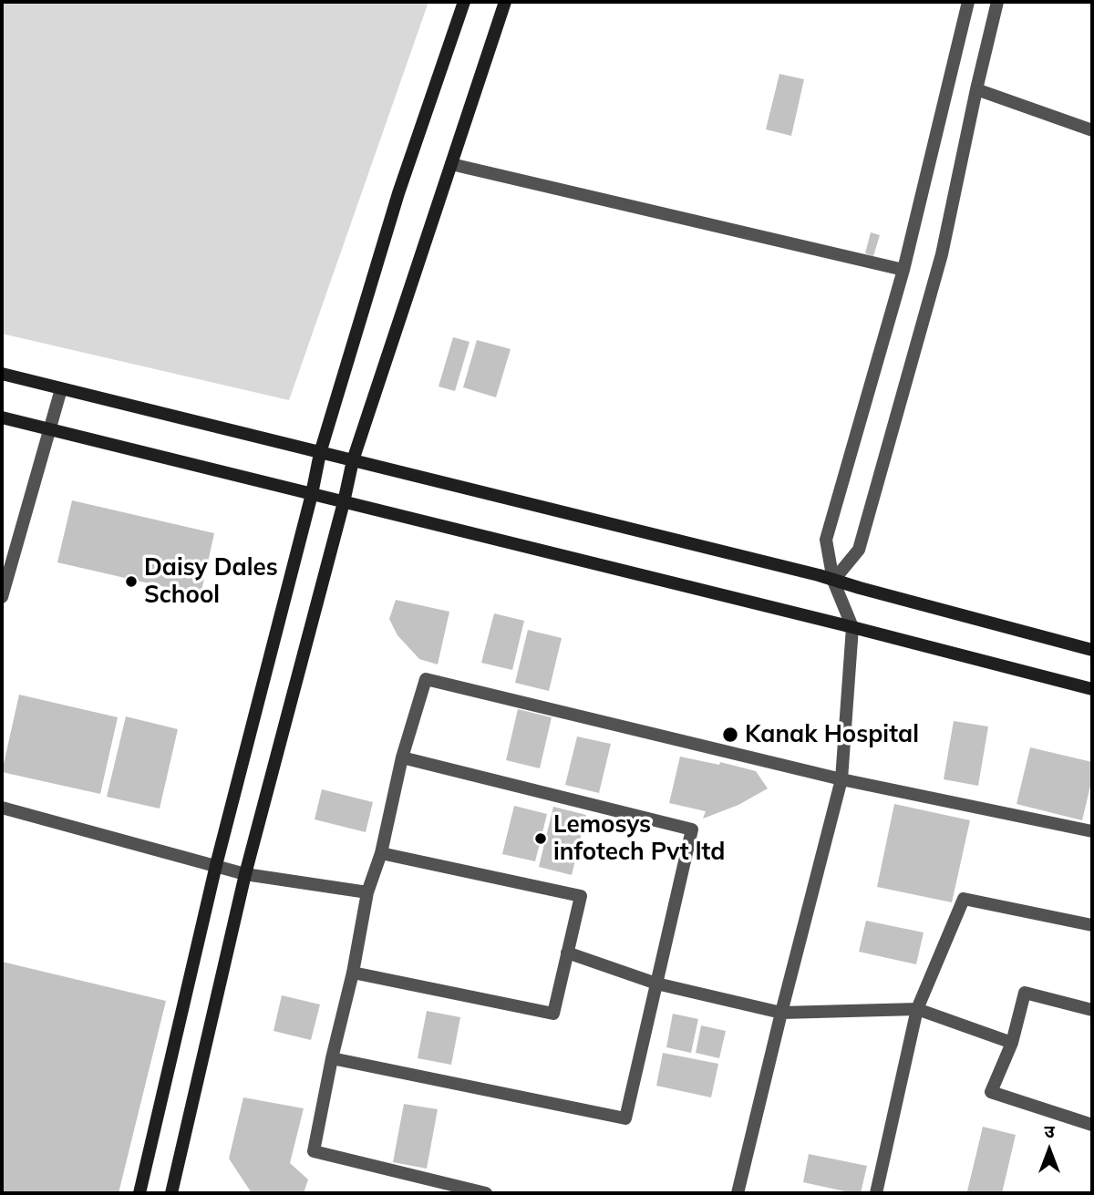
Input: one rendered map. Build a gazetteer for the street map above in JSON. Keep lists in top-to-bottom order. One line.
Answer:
{"places":["Daisy Dales School","Kanak Hospital","Lemosys infotech Pvt ltd"],"north":"top"}
